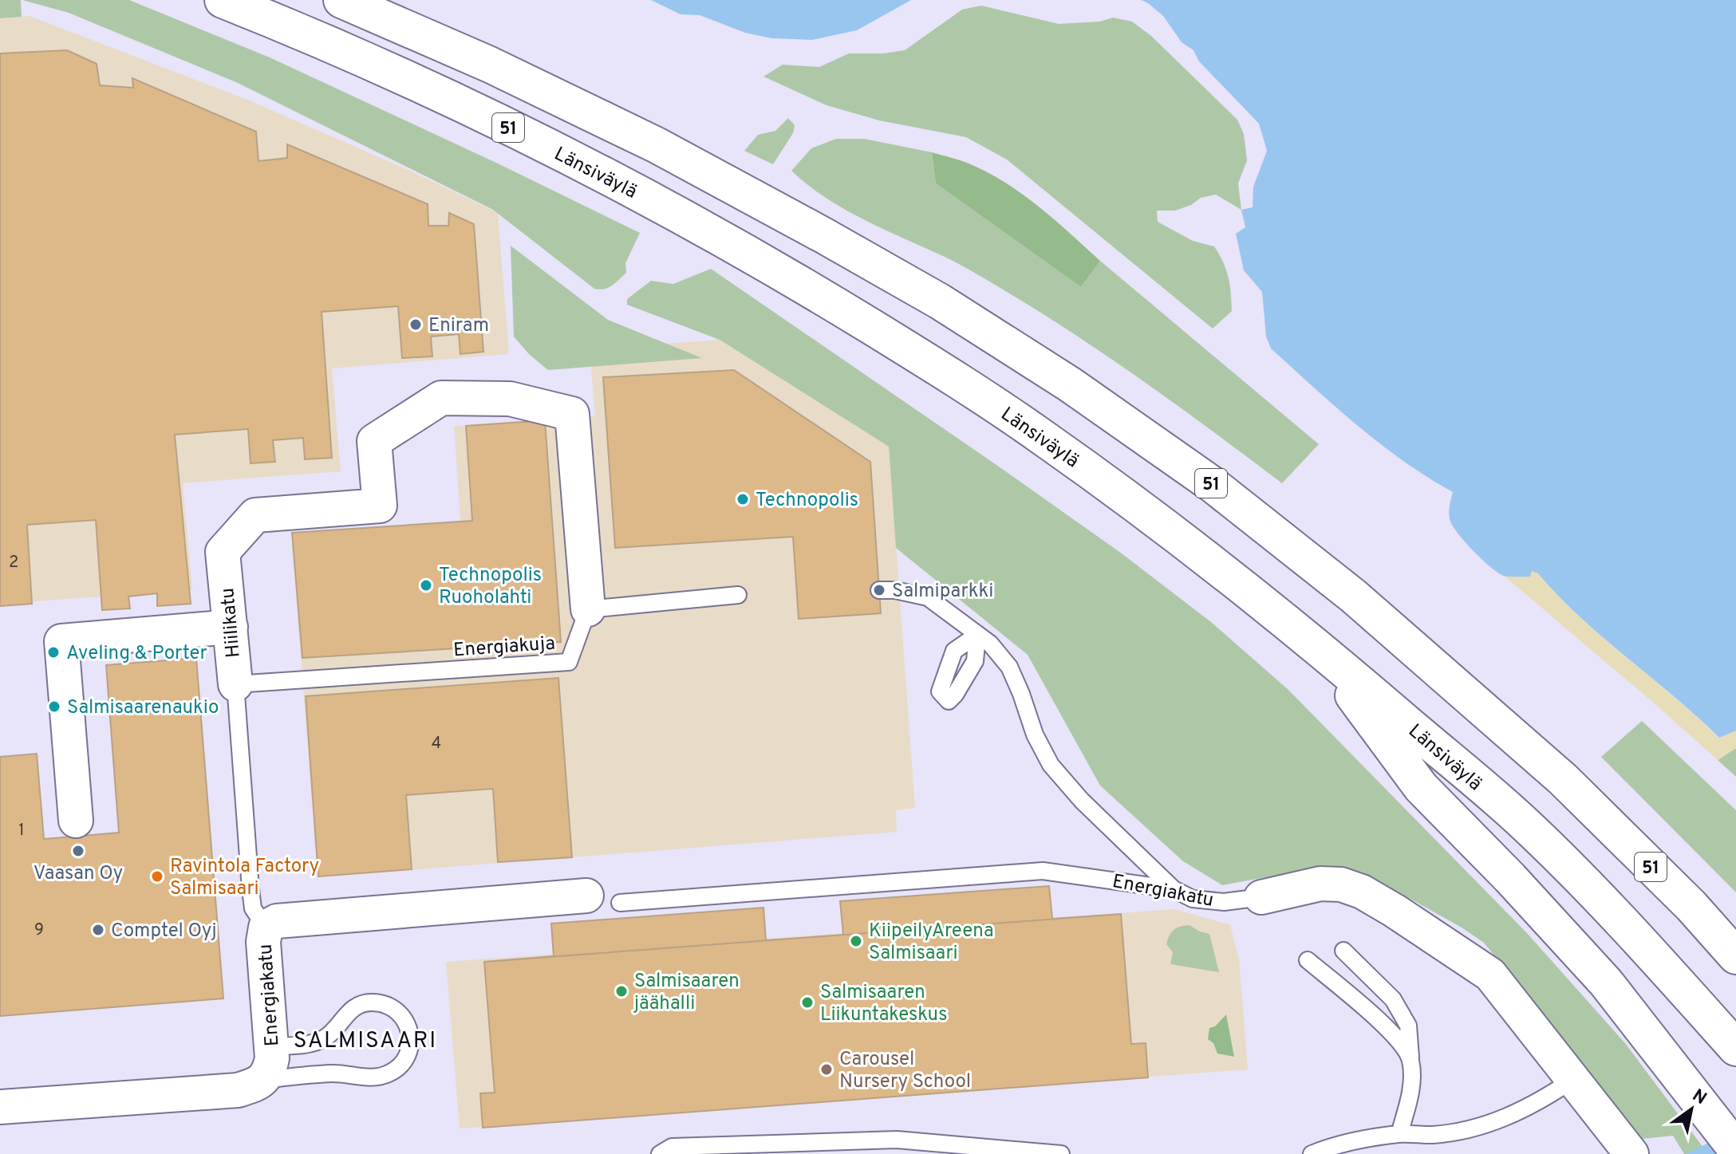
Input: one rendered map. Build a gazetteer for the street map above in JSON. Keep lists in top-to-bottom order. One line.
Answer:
{"streets":{"highway":["51","Länsiväylä"],"street":["Hiilikatu","Energiakatu"],"lane":["Energiakuja"]},"crossings":[["Hiilikatu","Energiakuja"],["Hiilikatu","Energiakatu"]],"districts":["SALMISAARI"],"places":["Eniram","Technopolis","Technopolis Ruoholahti","Salmiparkki","Aveling & Porter","Salmisaarenaukio","Vaasan Oy","Ravintola Factory Salmisaari","Comptel Oyj","KiipeilyAreena Salmisaari","Salmisaaren jäähalli","Salmisaaren Liikuntakeskus","Carousel Nursery School"],"house_numbers":["2","4","1","9"],"north":"top right"}
